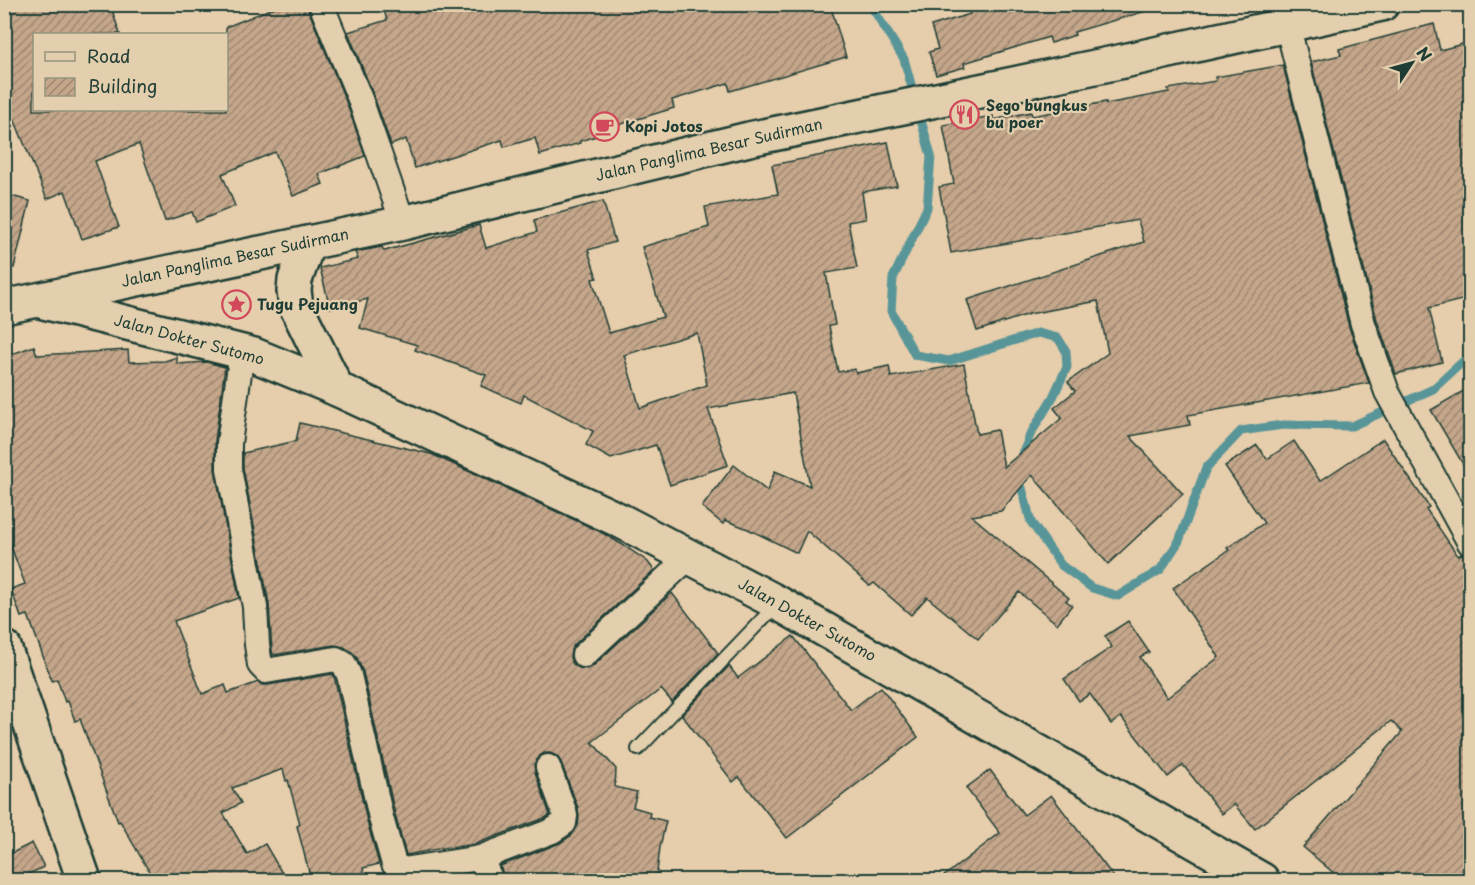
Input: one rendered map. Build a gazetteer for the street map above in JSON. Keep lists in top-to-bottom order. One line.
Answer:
{"streets":{"main road":["Jalan Panglima Besar Sudirman","Jalan Dokter Sutomo"]},"crossings":[["Jalan Panglima Besar Sudirman","Jalan Dokter Sutomo"]],"places":{"restaurant":["Sego bungkus bu poer"],"cafe":["Kopi Jotos"],"place":["Tugu Pejuang"]},"legend":["Road","Building"],"north":"top right"}
